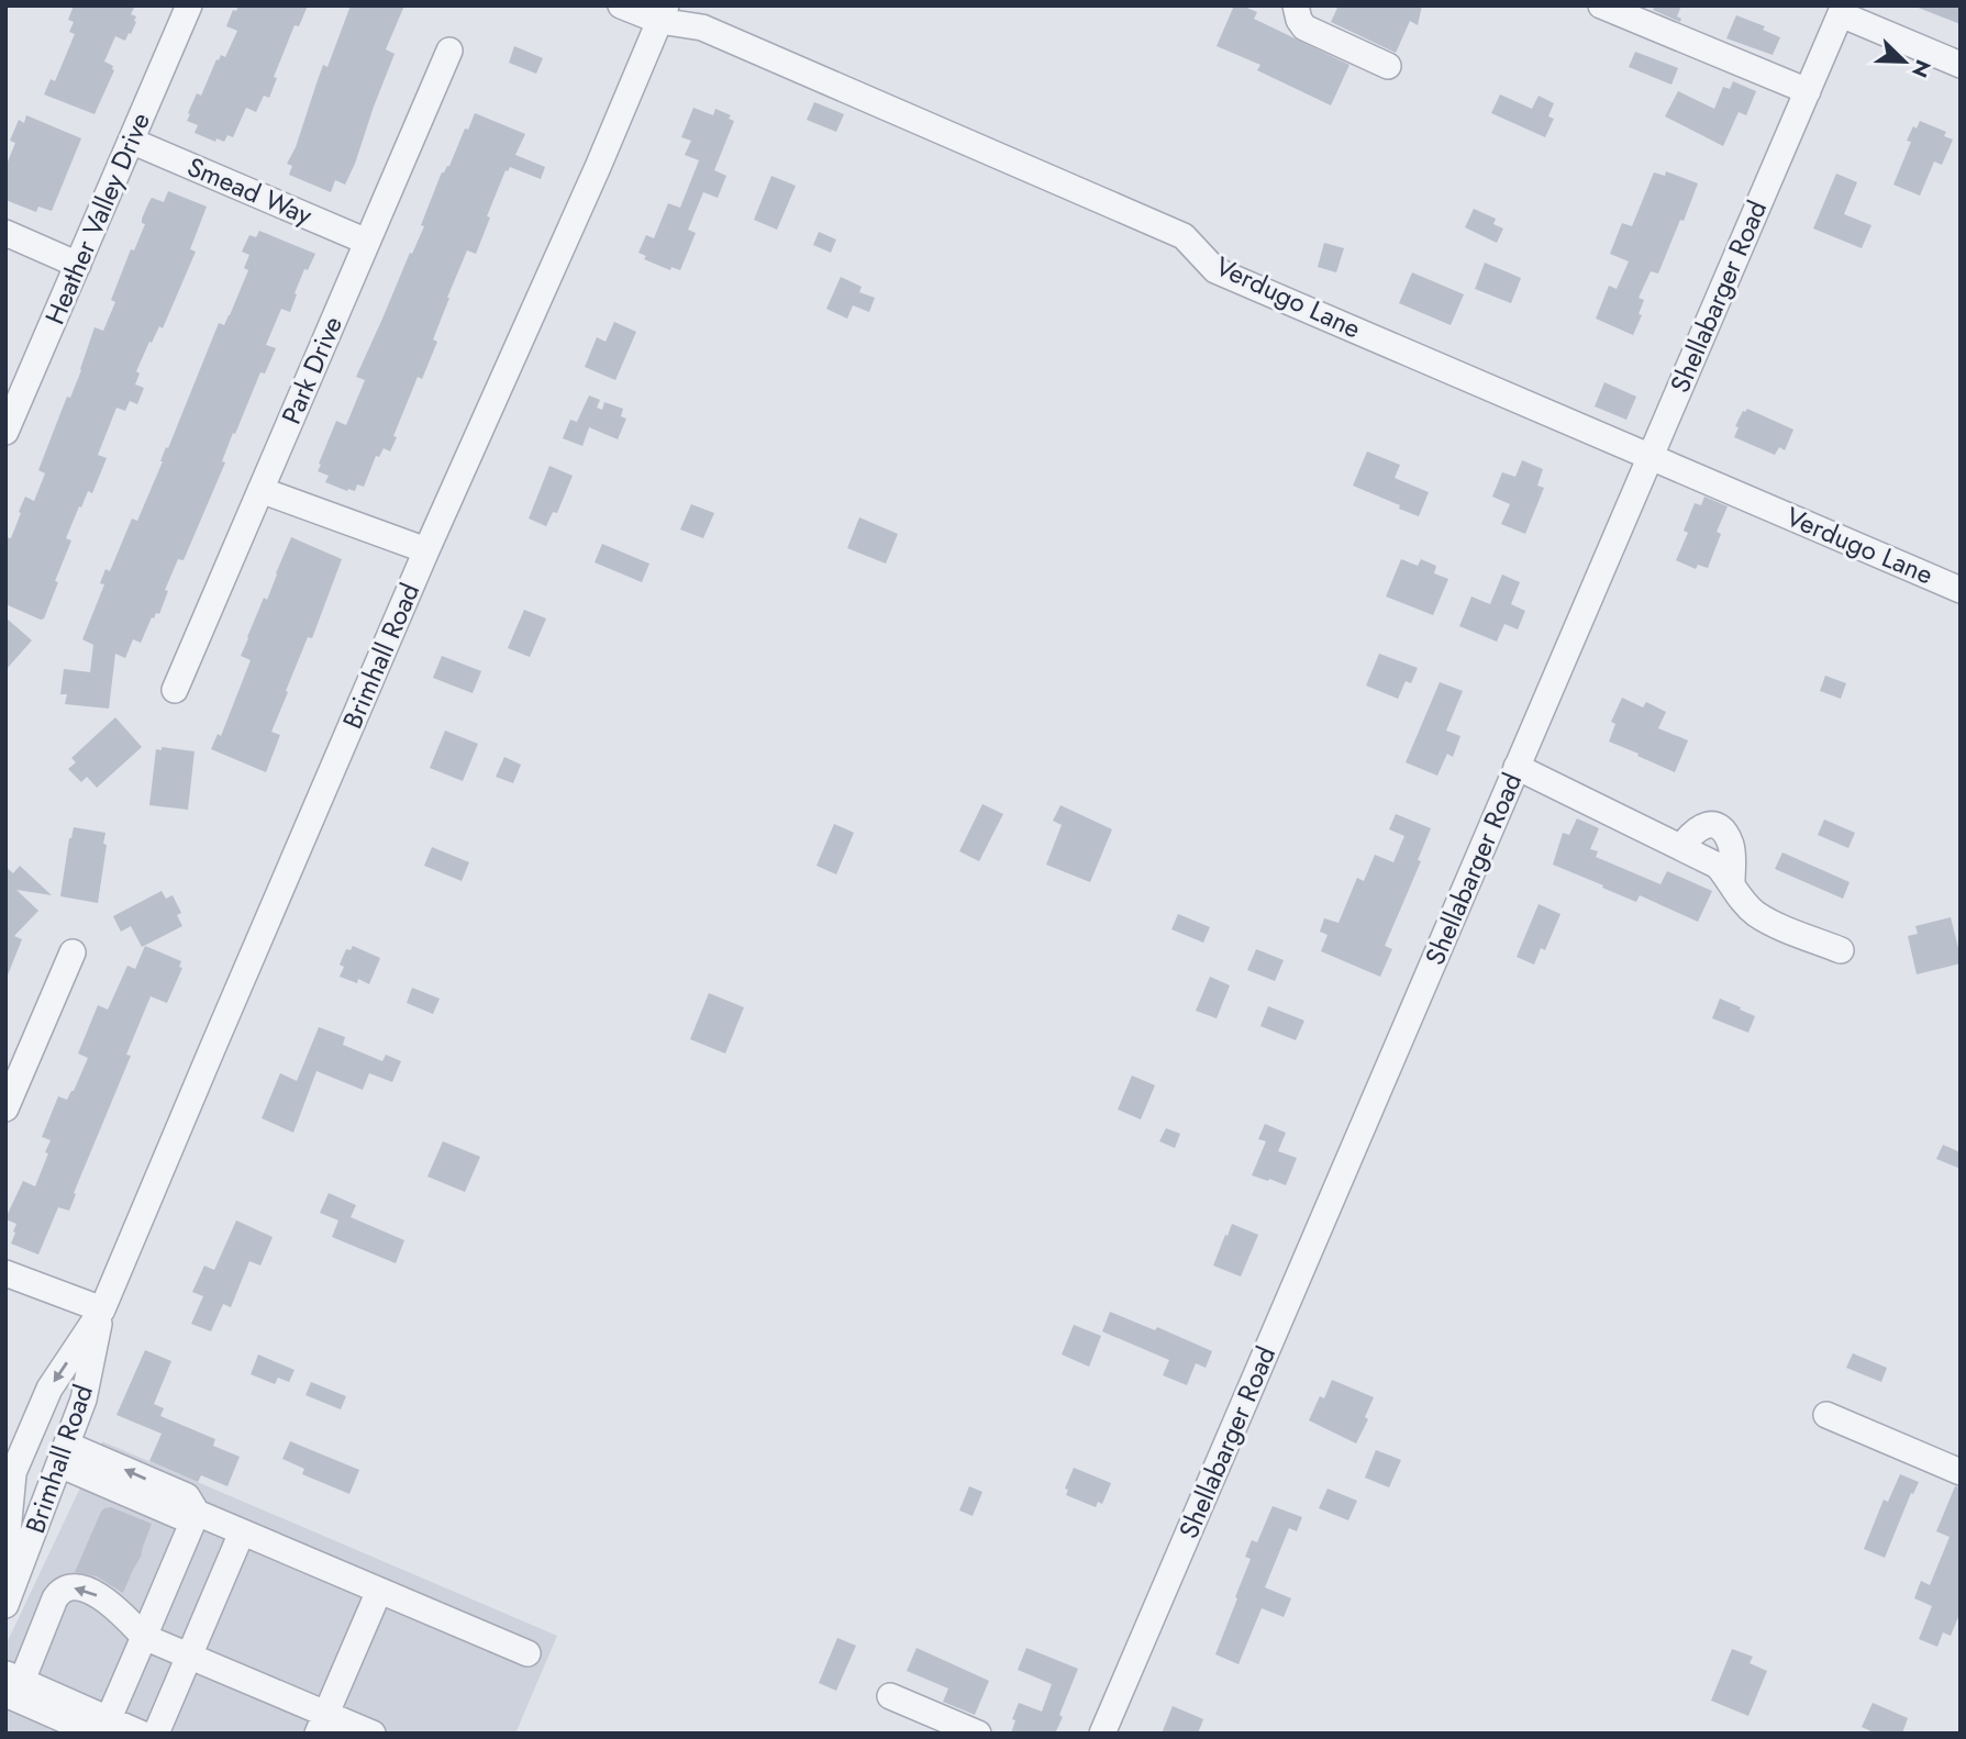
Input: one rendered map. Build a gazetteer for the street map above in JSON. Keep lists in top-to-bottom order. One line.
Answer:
{"streets":{"street":["Smead Way","Heather Valley Drive","Shellabarger Road","Verdugo Lane","Park Drive","Brimhall Road"]},"crossings":[["Smead Way","Heather Valley Drive"],["Smead Way","Park Drive"],["Shellabarger Road","Verdugo Lane"],["Verdugo Lane","Brimhall Road"]],"north":"bottom right"}
